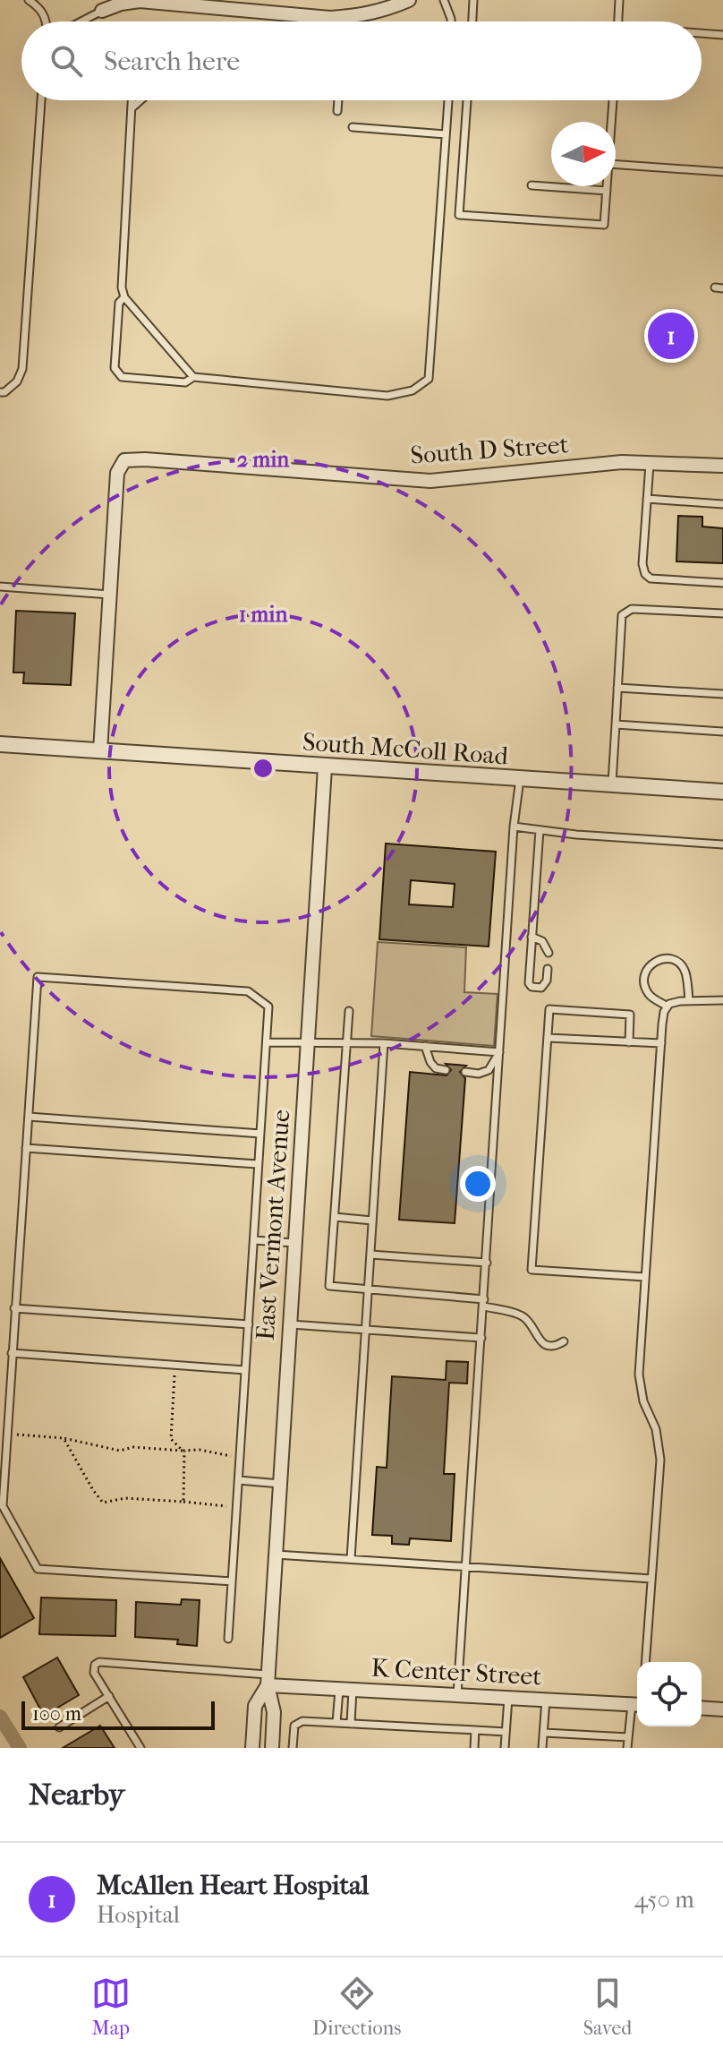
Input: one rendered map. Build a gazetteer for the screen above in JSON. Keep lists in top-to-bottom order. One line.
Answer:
{"streets":{"street":["South D Street","South McColl Road","East Vermont Avenue","K Center Street"]},"crossings":[["South D Street","South McColl Road"],["South McColl Road","East Vermont Avenue"],["East Vermont Avenue","K Center Street"]],"scale_bar":"100 m","north":"right","page":{"search":"Search here","pins":"1","scale":"100 m","heading":"Nearby","list":[{"mark":"1","name":"McAllen Heart Hospital","note":"Hospital","value":"450 m"}],"nav":["Map","Directions","Saved"]},"rings":["2 min","1 min"]}
